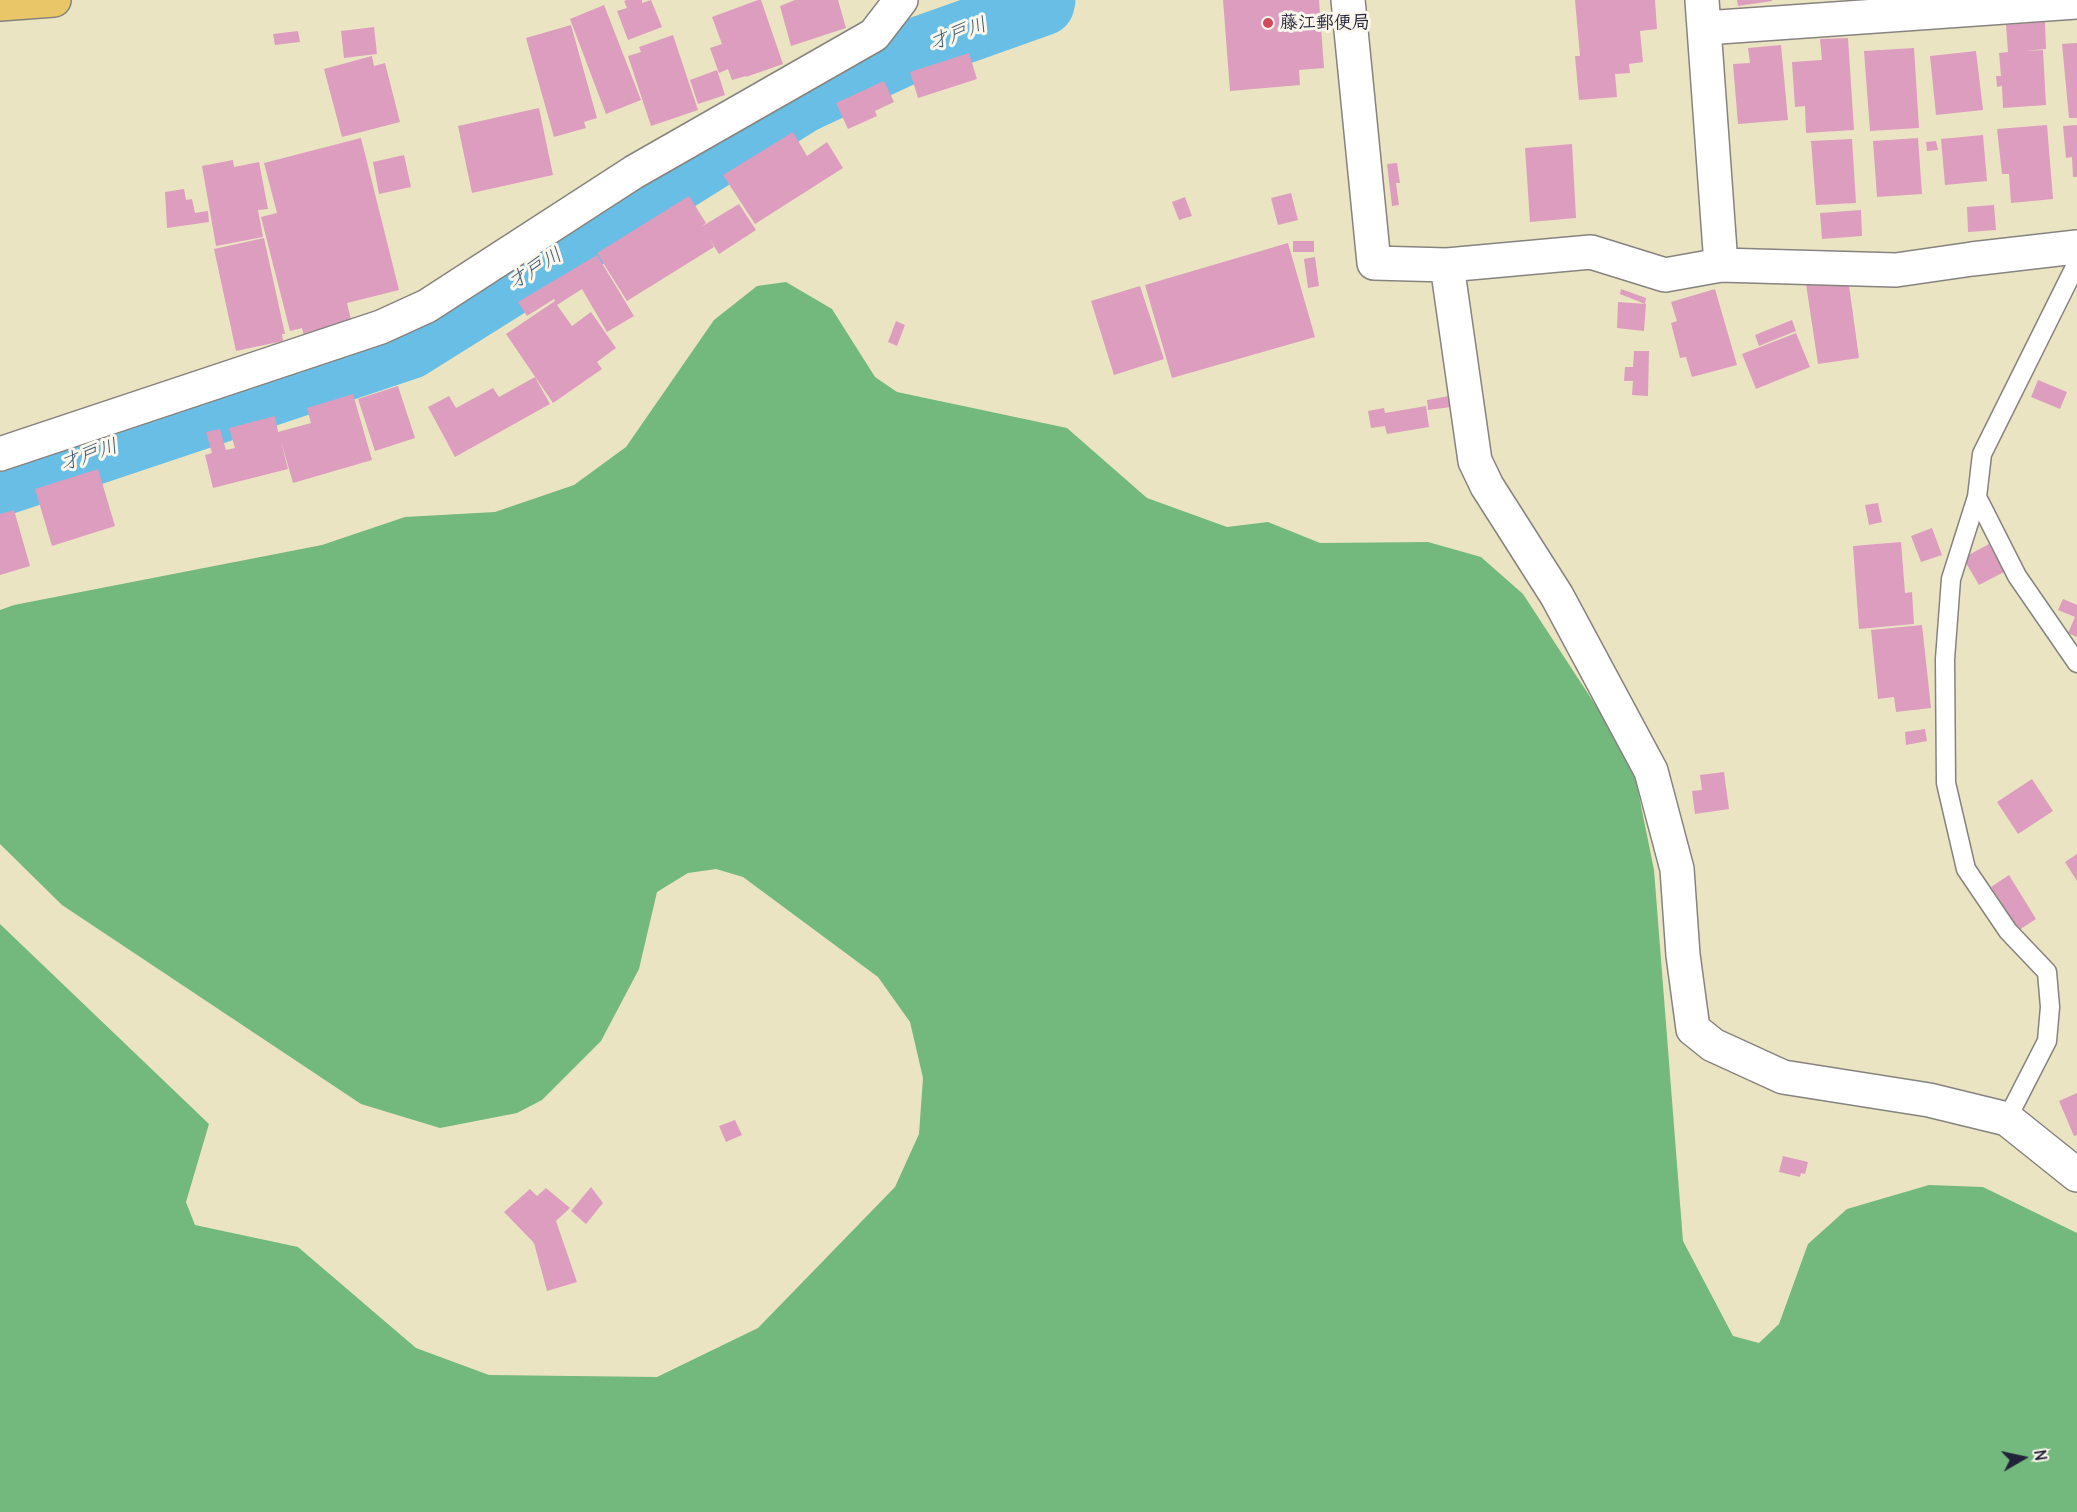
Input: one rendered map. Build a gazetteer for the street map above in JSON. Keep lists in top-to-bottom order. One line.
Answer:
{"water":["才戸川"],"places":["藤江郵便局"],"north":"right"}
